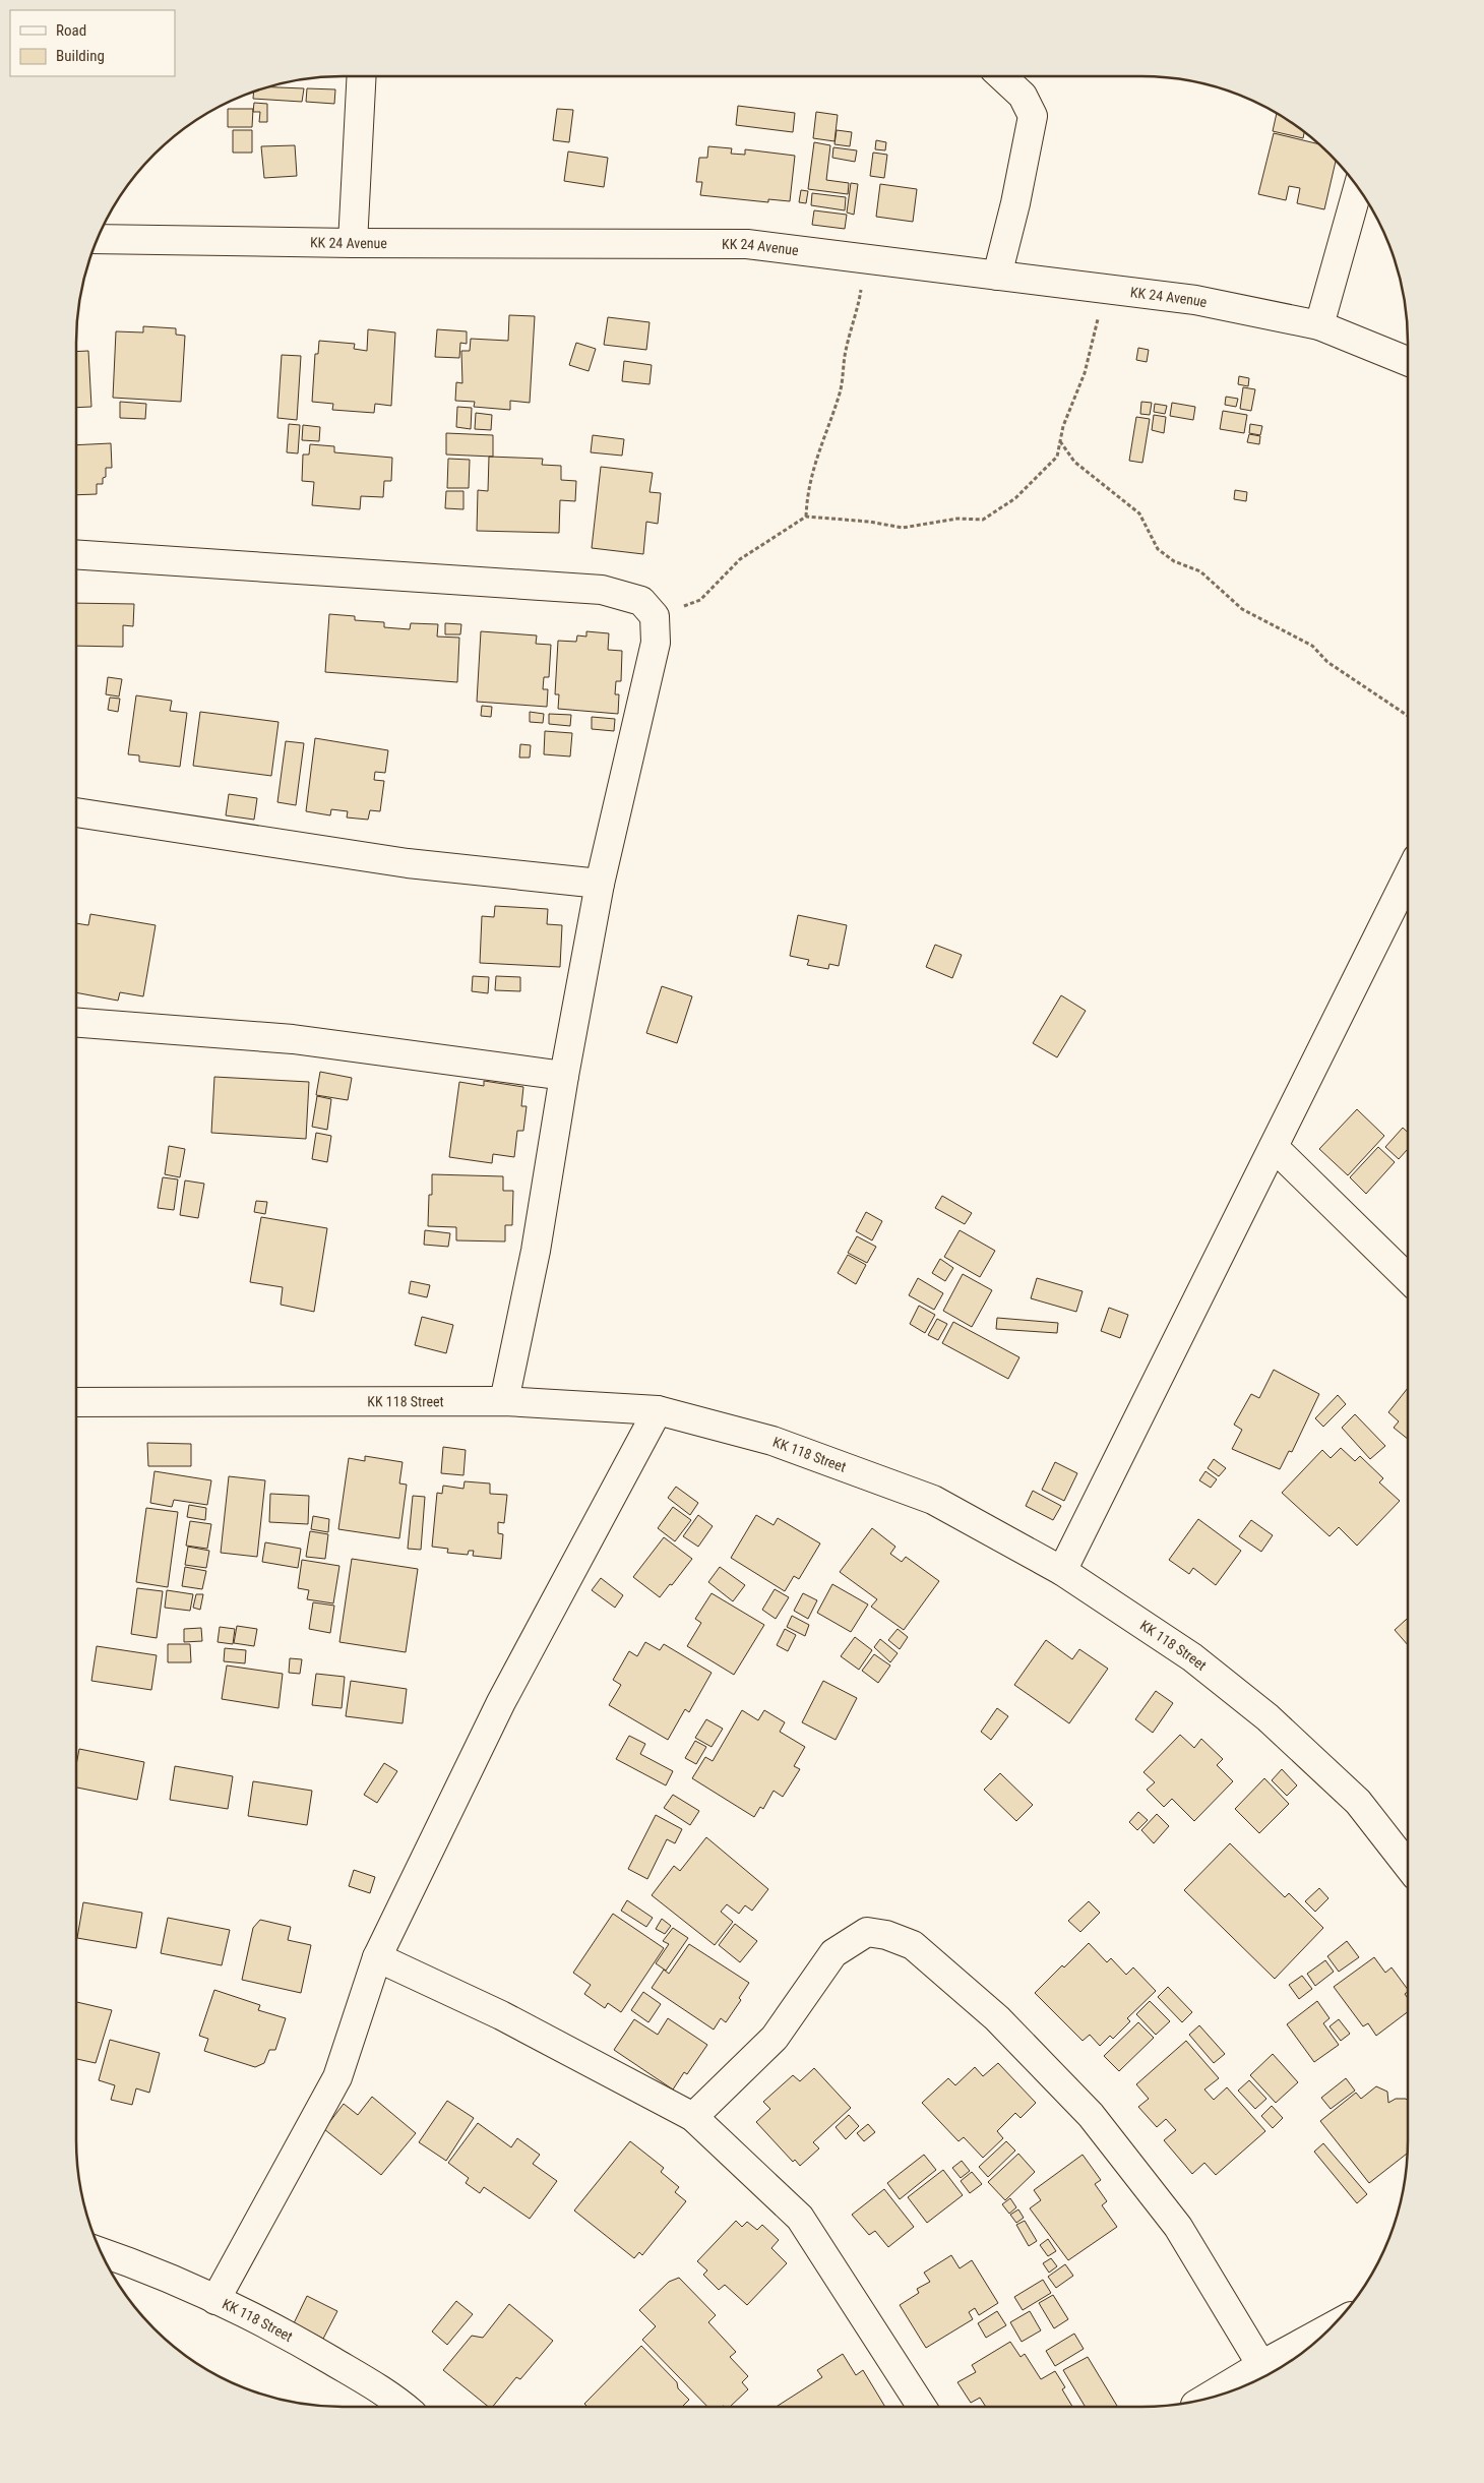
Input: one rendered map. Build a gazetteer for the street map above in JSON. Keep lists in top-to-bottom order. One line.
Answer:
{"streets":{"street":["KK 24 Avenue","KK 118 Street"]},"legend":["Road","Building"]}
